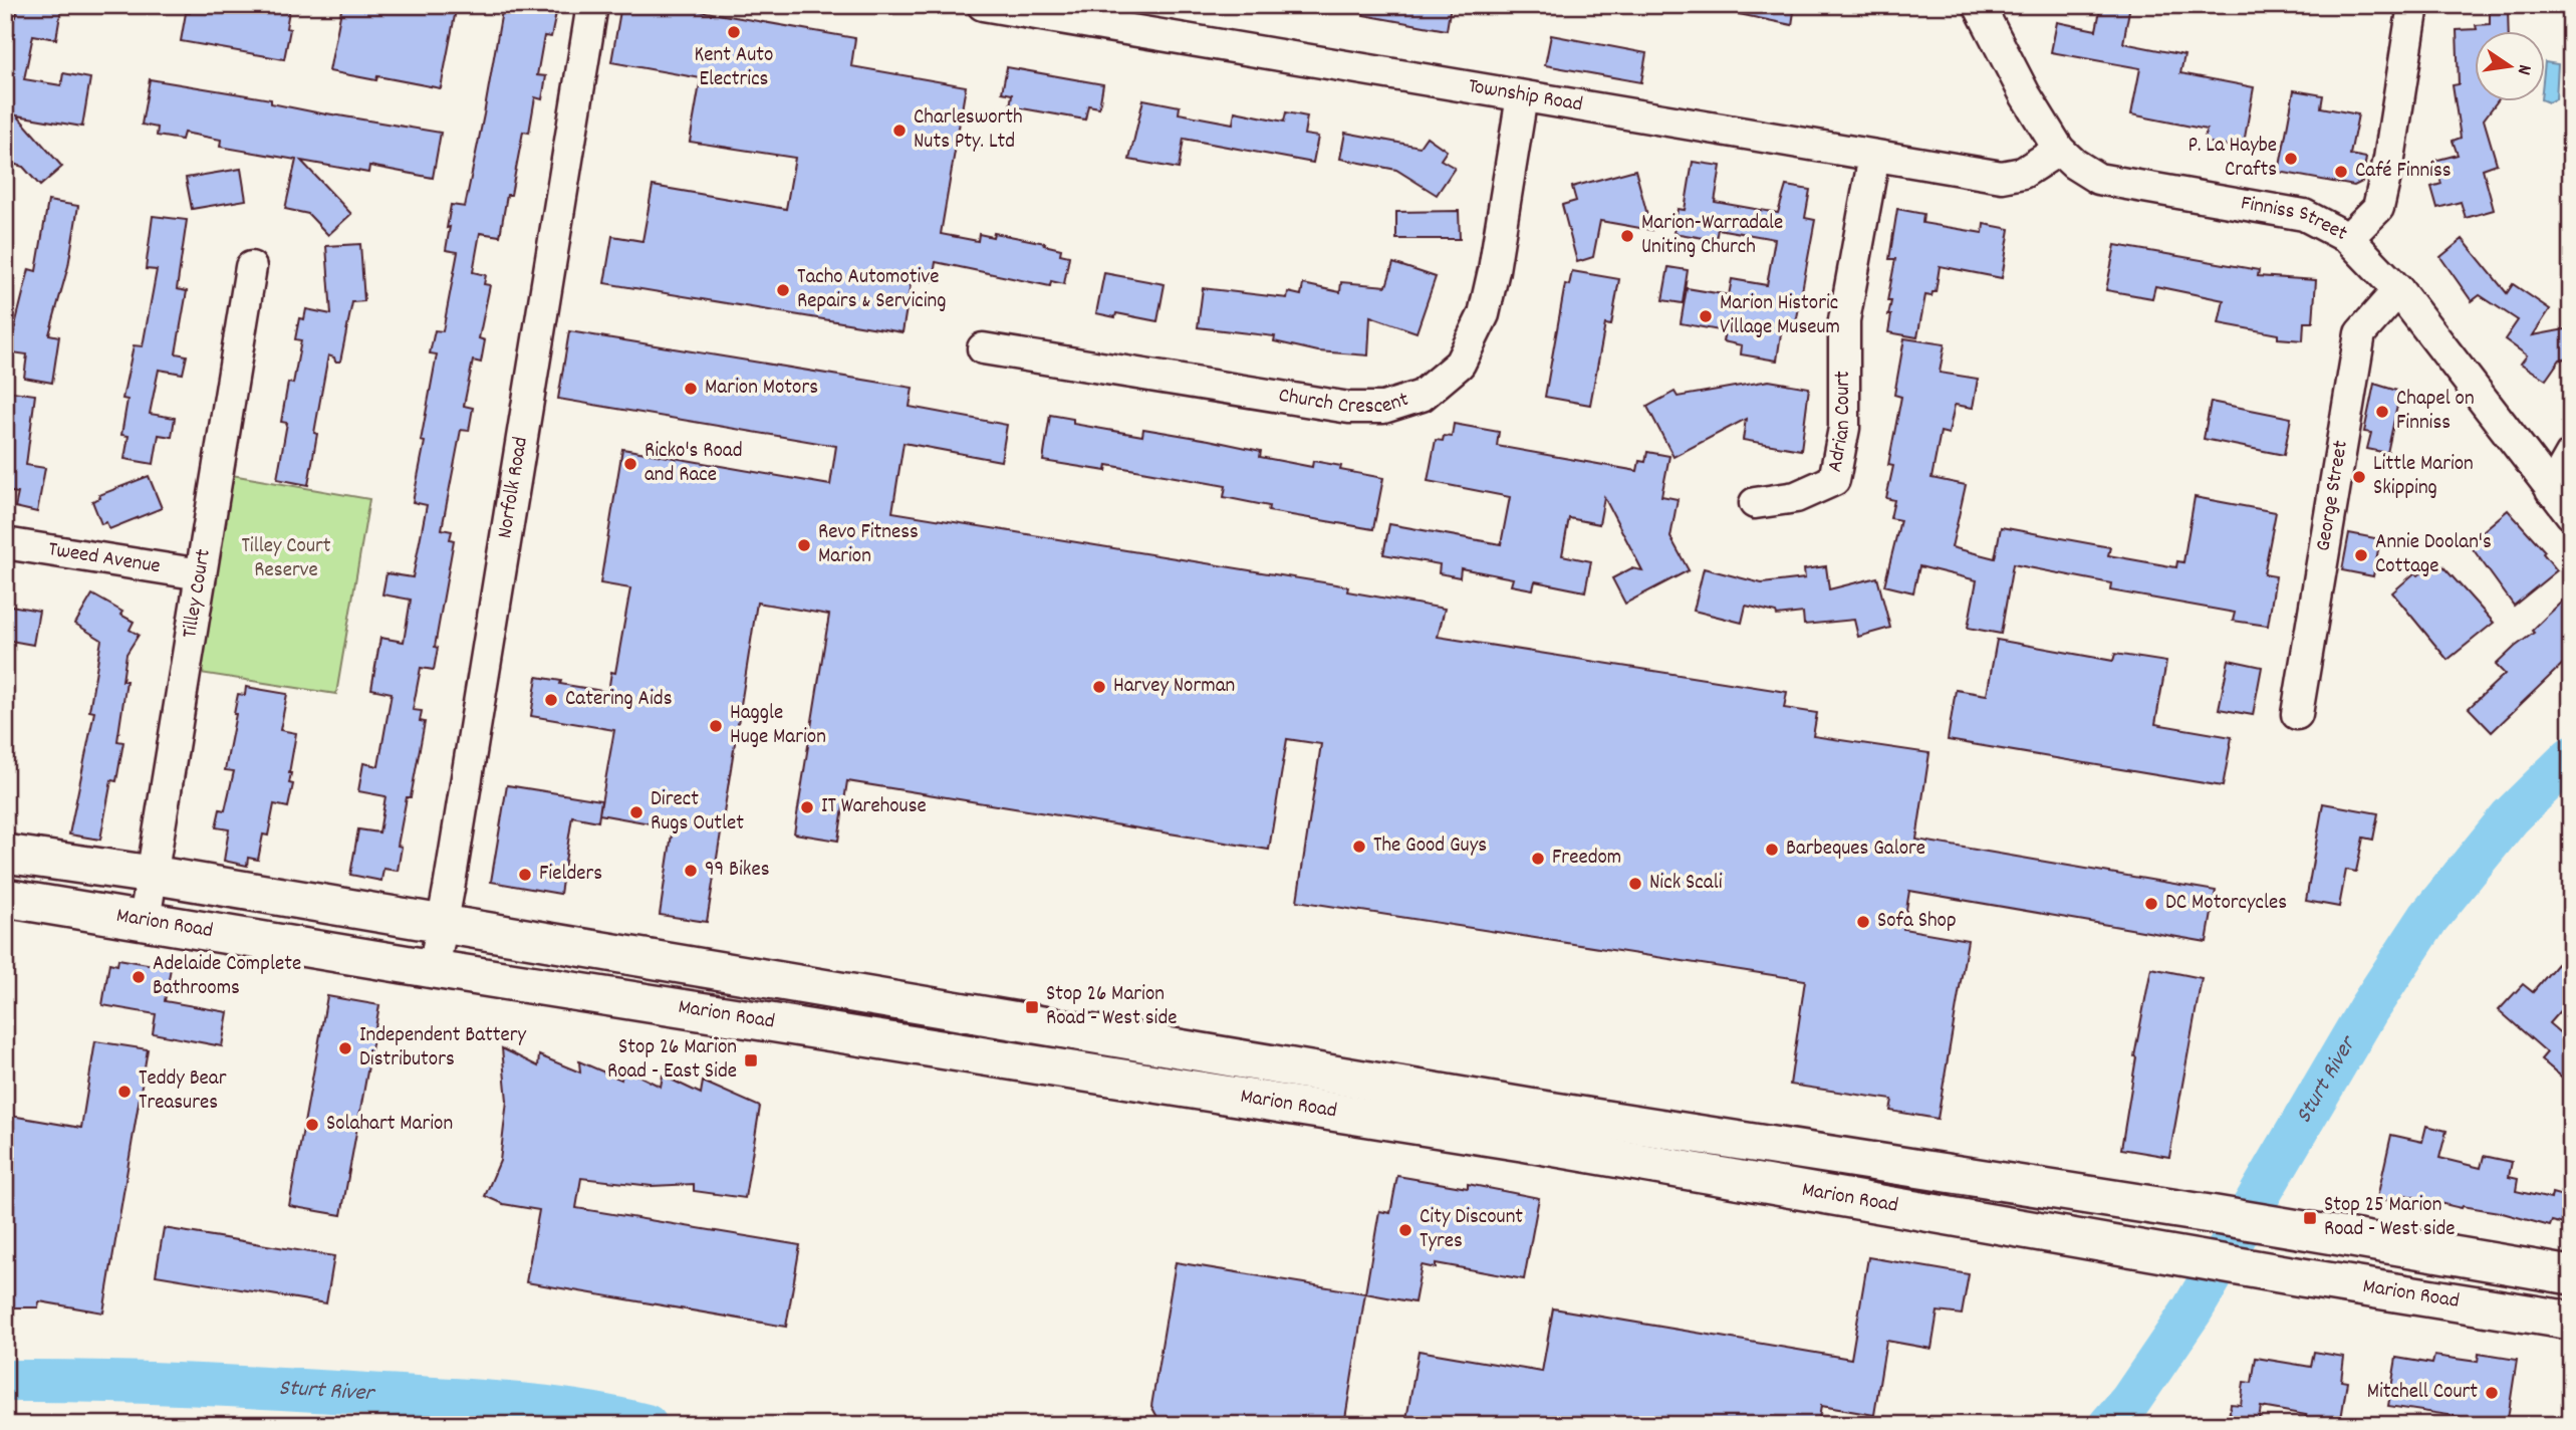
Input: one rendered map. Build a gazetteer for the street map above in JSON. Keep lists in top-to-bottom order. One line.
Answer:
{"streets":{"main road":["Marion Road"],"street":["Township Road","Finniss Street","Church Crescent","Adrian Court","Norfolk Road","George Street","Tweed Avenue","Tilley Court"]},"crossings":[["Township Road","Finniss Street"],["Township Road","Church Crescent"],["Township Road","Adrian Court"],["Finniss Street","George Street"],["Norfolk Road","Marion Road"],["Tweed Avenue","Tilley Court"],["Tilley Court","Marion Road"]],"water":["Sturt River"],"parks":["Tilley Court Reserve"],"places":{"other":["Kent Auto Electrics","Charlesworth Nuts Pty. Ltd","P. La Haybe Crafts","Café Finniss","Marion-Warradale Uniting Church","Tacho Automotive Repairs & Servicing","Marion Historic Village Museum","Marion Motors","Chapel on Finniss","Ricko's Road and Race","Little Marion Skipping","Revo Fitness Marion","Annie Doolan's Cottage","Harvey Norman","Catering Aids","Haggle Huge Marion","IT Warehouse","Direct Rugs Outlet","The Good Guys","Barbeques Galore","Freedom","99 Bikes","Fielders","Nick Scali","DC Motorcycles","Sofa Shop","Adelaide Complete Bathrooms","Independent Battery Distributors","Teddy Bear Treasures","Solahart Marion","City Discount Tyres","Mitchell Court"],"transit":["Stop 26 Marion Road - West side","Stop 26 Marion Road - East Side","Stop 25 Marion Road - West side"]},"north":"right"}
